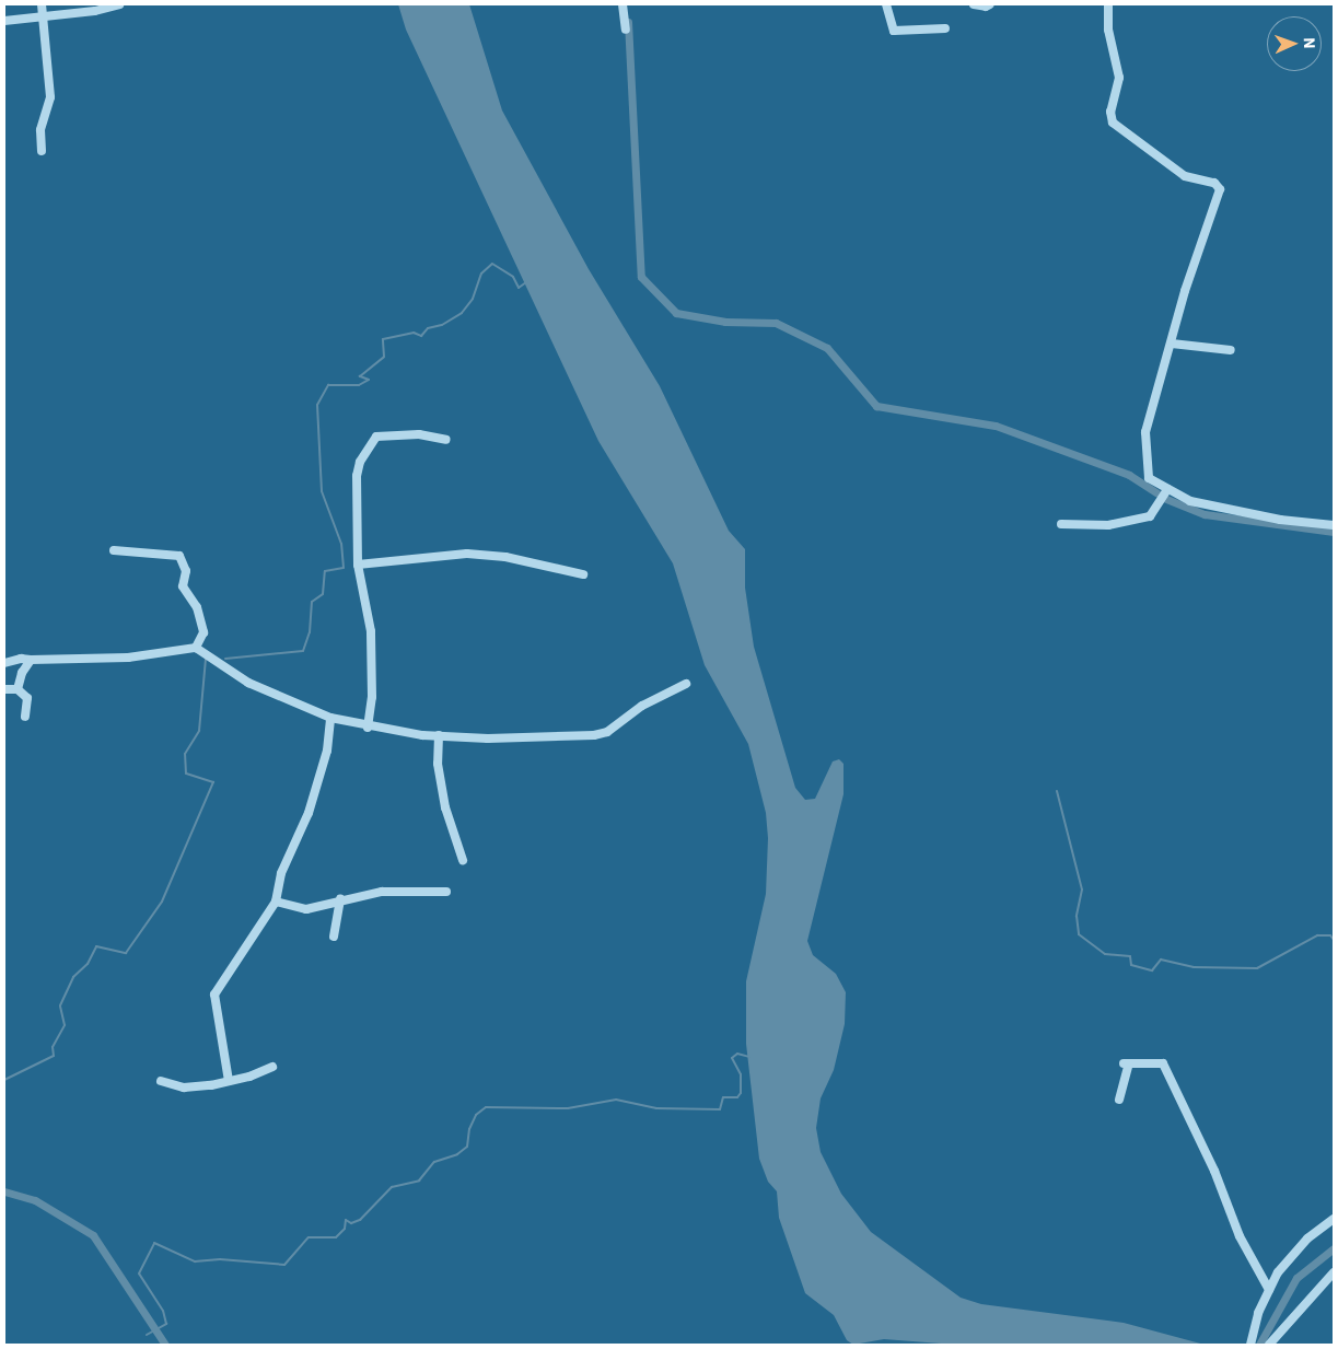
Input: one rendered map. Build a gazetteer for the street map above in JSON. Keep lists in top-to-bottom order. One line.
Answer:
{"north":"right"}
